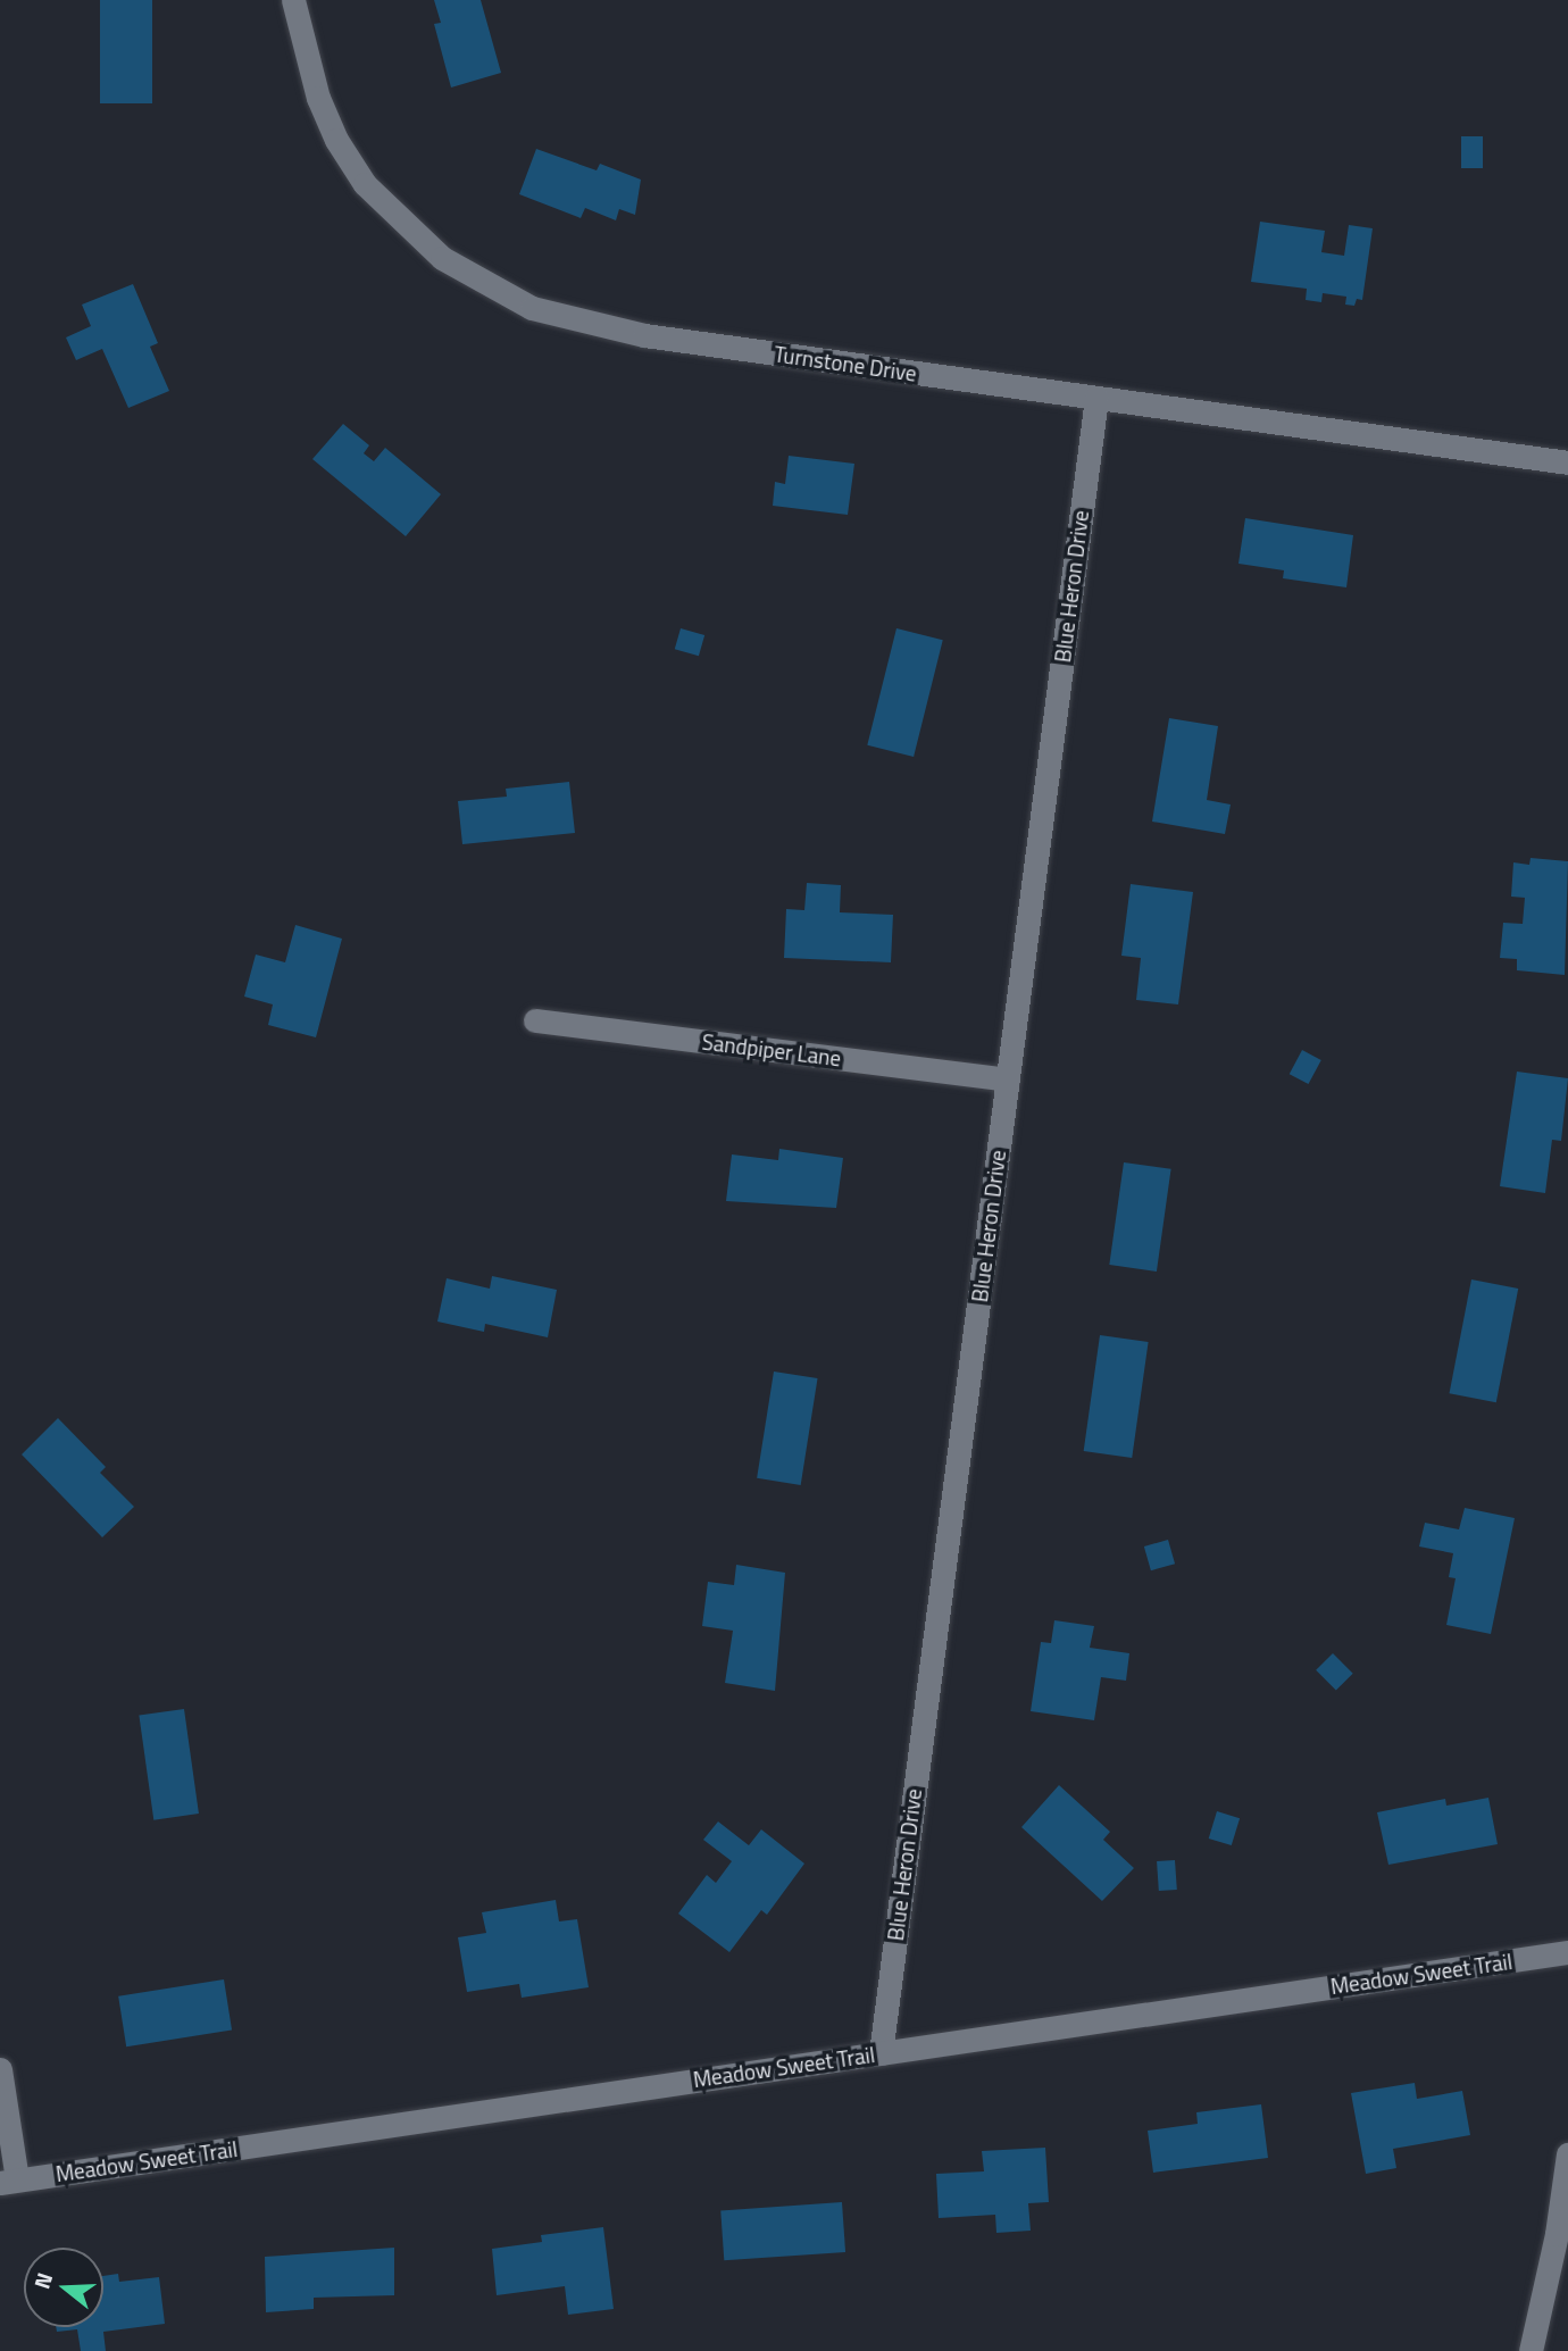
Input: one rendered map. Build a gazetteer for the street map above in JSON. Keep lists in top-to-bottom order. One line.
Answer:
{"streets":{"street":["Turnstone Drive","Blue Heron Drive","Sandpiper Lane","Meadow Sweet Trail"]},"crossings":[["Turnstone Drive","Blue Heron Drive"],["Blue Heron Drive","Sandpiper Lane"],["Blue Heron Drive","Meadow Sweet Trail"]],"north":"left"}
